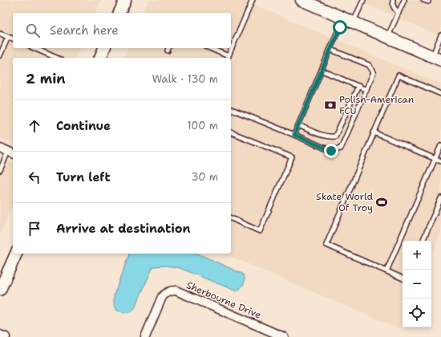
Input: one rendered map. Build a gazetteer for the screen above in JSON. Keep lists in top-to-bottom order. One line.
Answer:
{"streets":{"street":["Sherbourne Drive"]},"places":{"bank":["Polish-American FCU"],"sports":["Skate World Of Troy"]},"page":{"search":"Search here","heading":["2 min","Walk · 130 m"],"list":[["Continue","100 m"],["Turn left","30 m"],"Arrive at destination"],"map_buttons":["+","−"]}}
